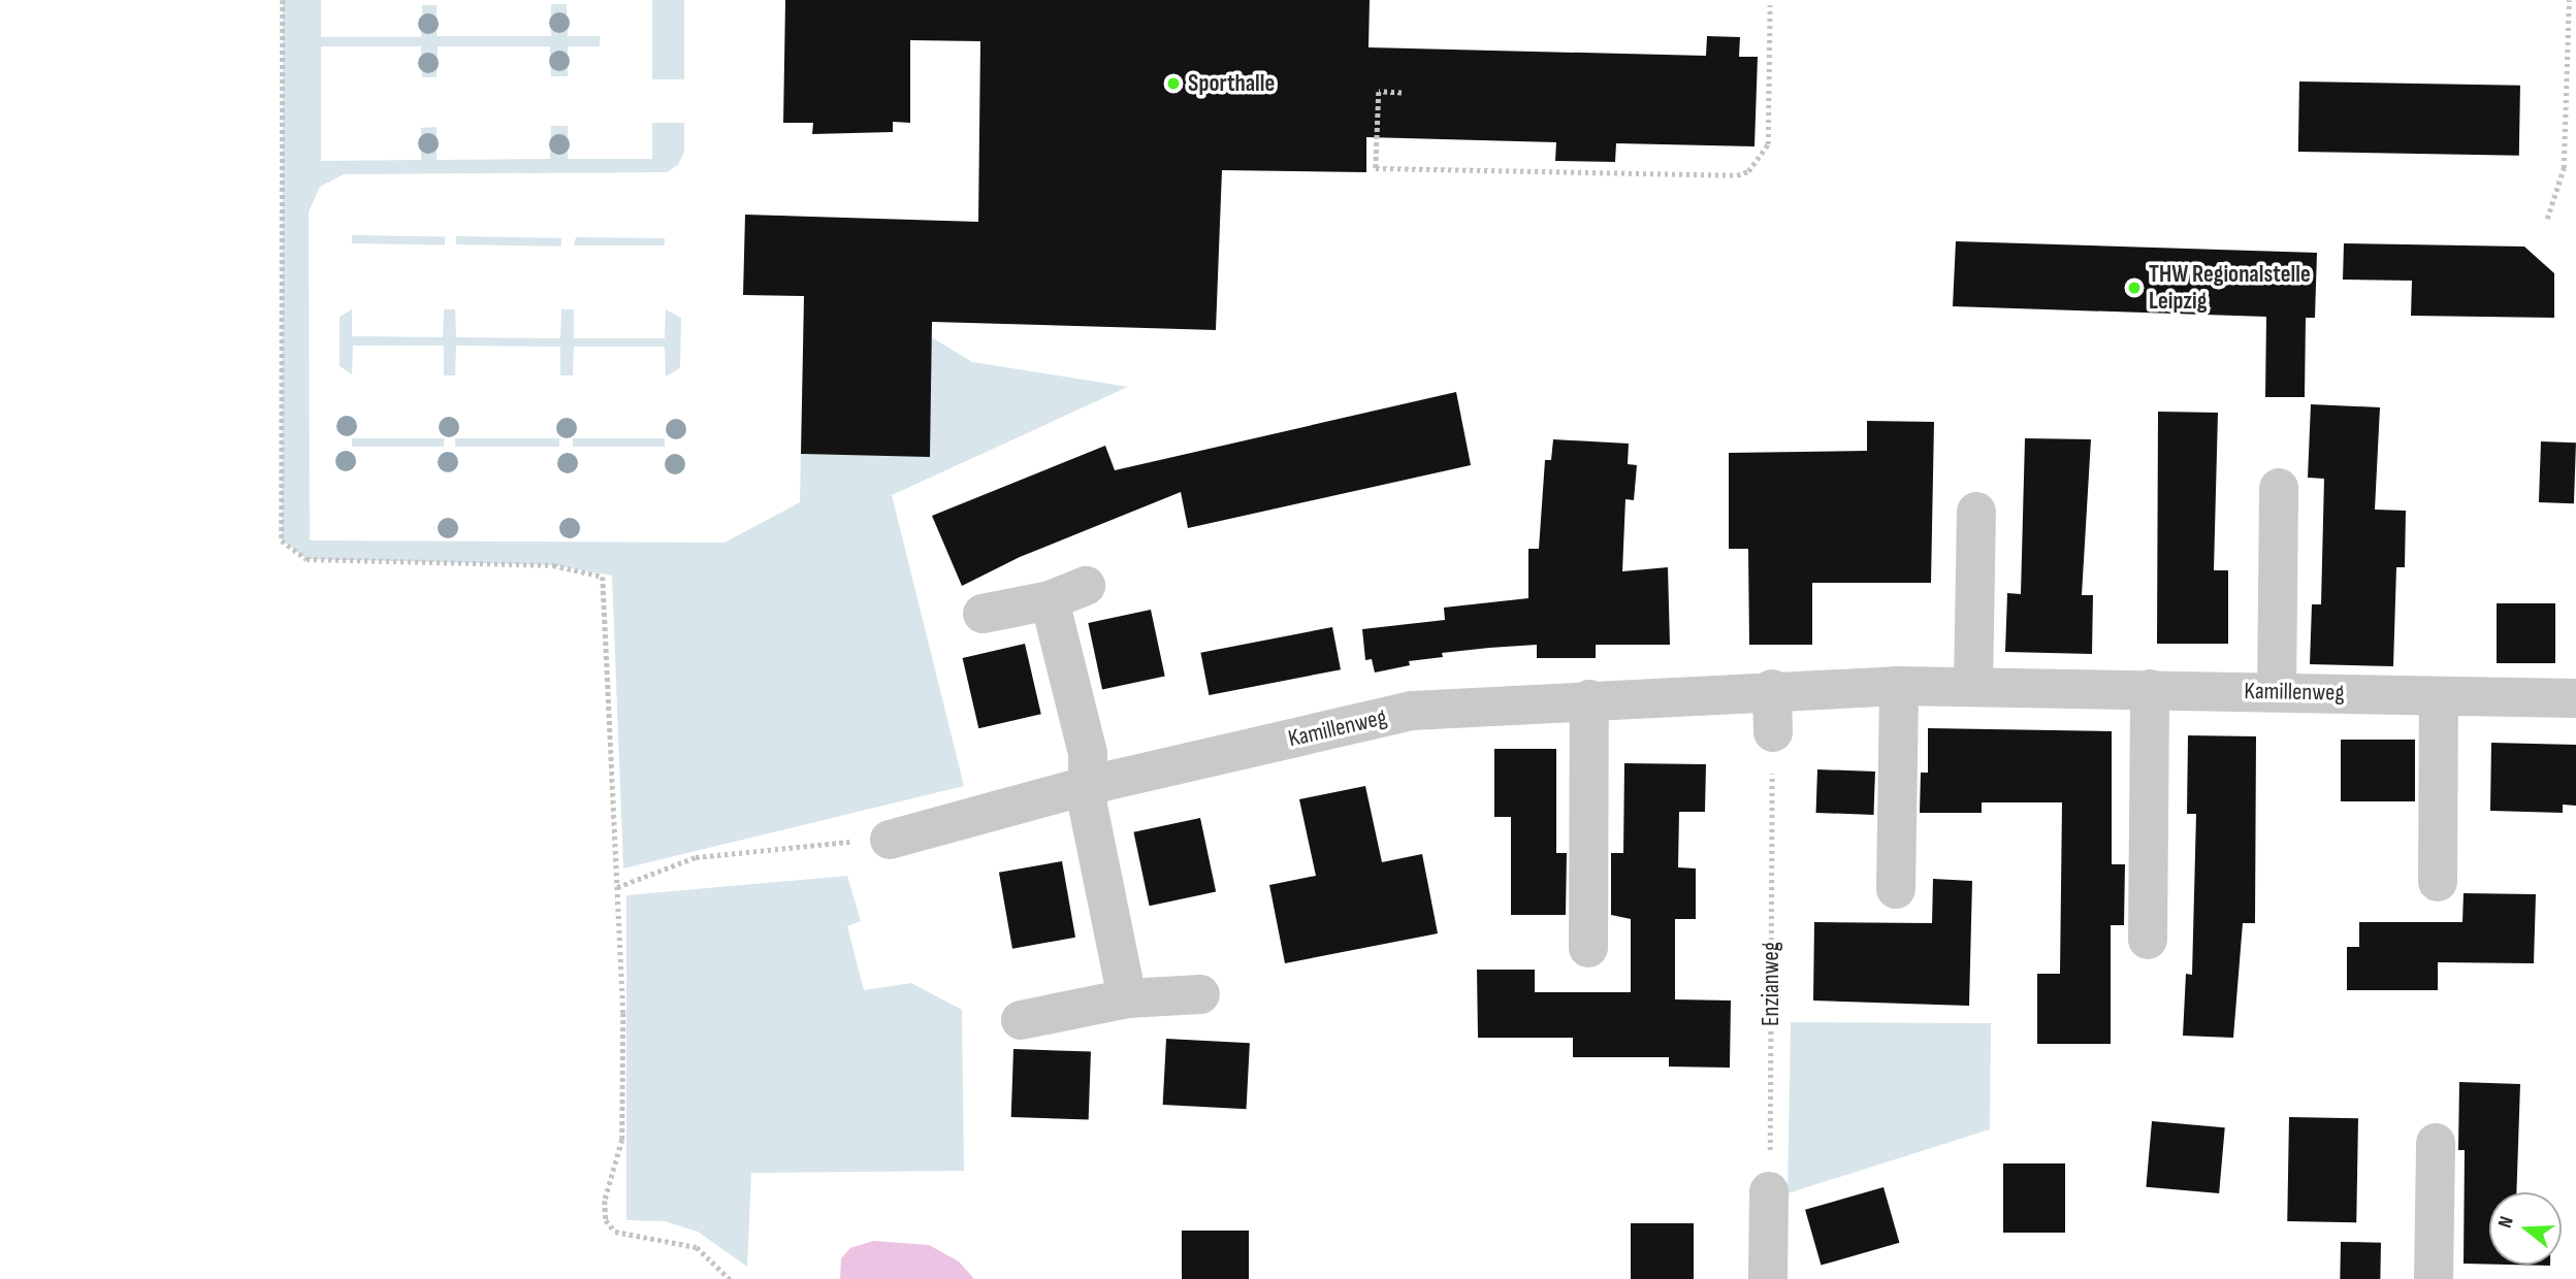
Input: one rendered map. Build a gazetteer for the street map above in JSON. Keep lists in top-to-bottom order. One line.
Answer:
{"streets":{"street":["Kamillenweg"],"path":["Enzianweg"]},"places":["Sporthalle","THW Regionalstelle Leipzig"],"north":"left"}
